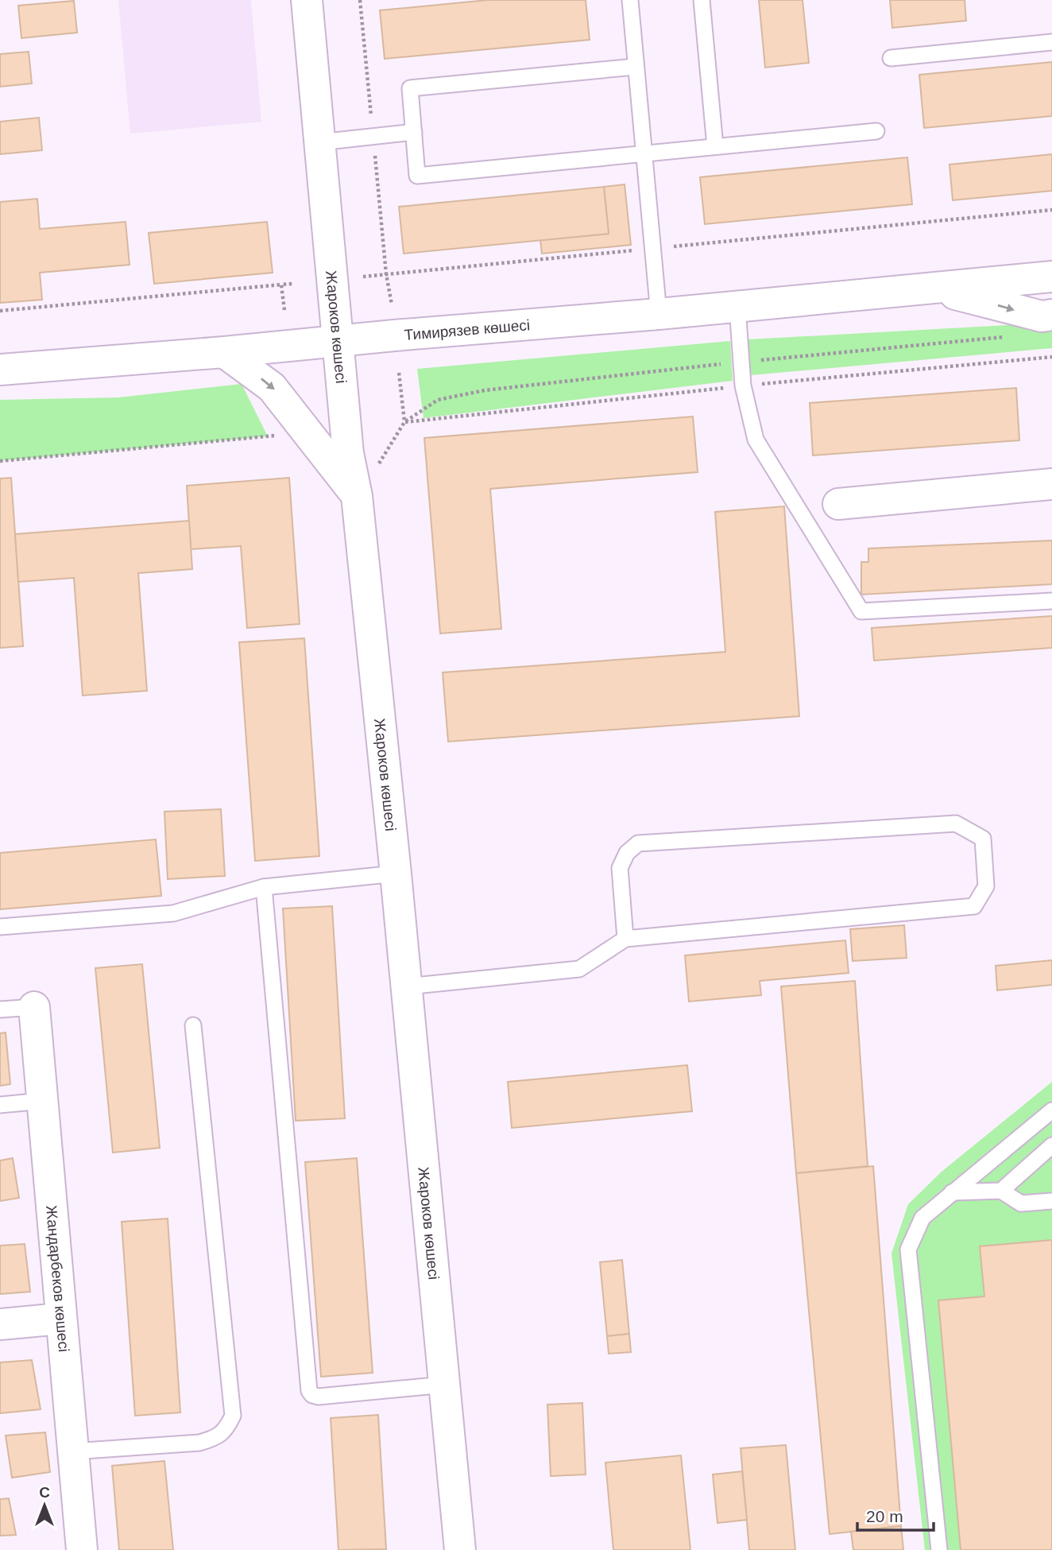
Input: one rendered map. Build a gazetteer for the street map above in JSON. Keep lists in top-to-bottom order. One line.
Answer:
{"streets":{"street":["Жароков көшесі","Тимирязев көшесі","Жандарбеков көшесі"]},"crossings":[["Жароков көшесі","Тимирязев көшесі"]],"scale_bar":"20 m","north":"top"}
